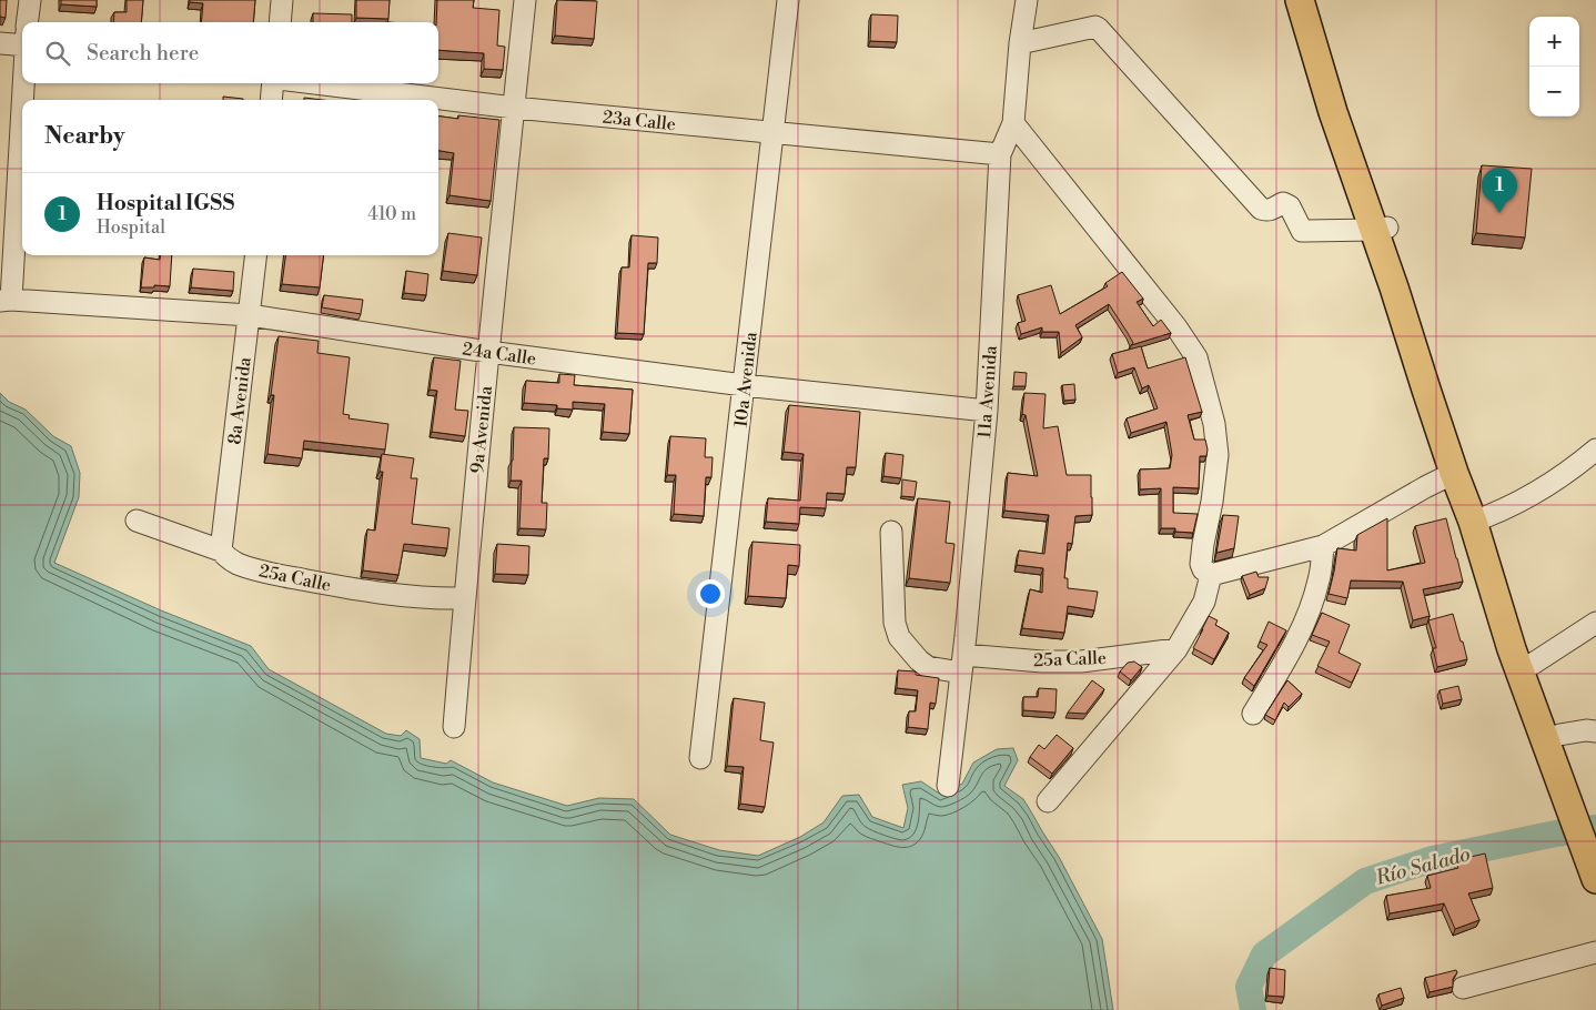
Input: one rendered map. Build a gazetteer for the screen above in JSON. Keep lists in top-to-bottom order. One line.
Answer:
{"streets":{"street":["23a Calle","24a Calle","10a Avenida","11a Avenida","8a Avenida","9a Avenida","25a Calle"]},"crossings":[["23a Calle","10a Avenida"],["23a Calle","11a Avenida"],["23a Calle","9a Avenida"],["24a Calle","10a Avenida"],["24a Calle","11a Avenida"],["24a Calle","8a Avenida"],["24a Calle","9a Avenida"],["11a Avenida","25a Calle"],["8a Avenida","25a Calle"],["9a Avenida","25a Calle"]],"water":["Río Salado"],"page":{"map_buttons":["+","−"],"search":"Search here","heading":"Nearby","pins":"1","list":[{"mark":"1","name":"Hospital IGSS","note":"Hospital","value":"410 m"}]}}
